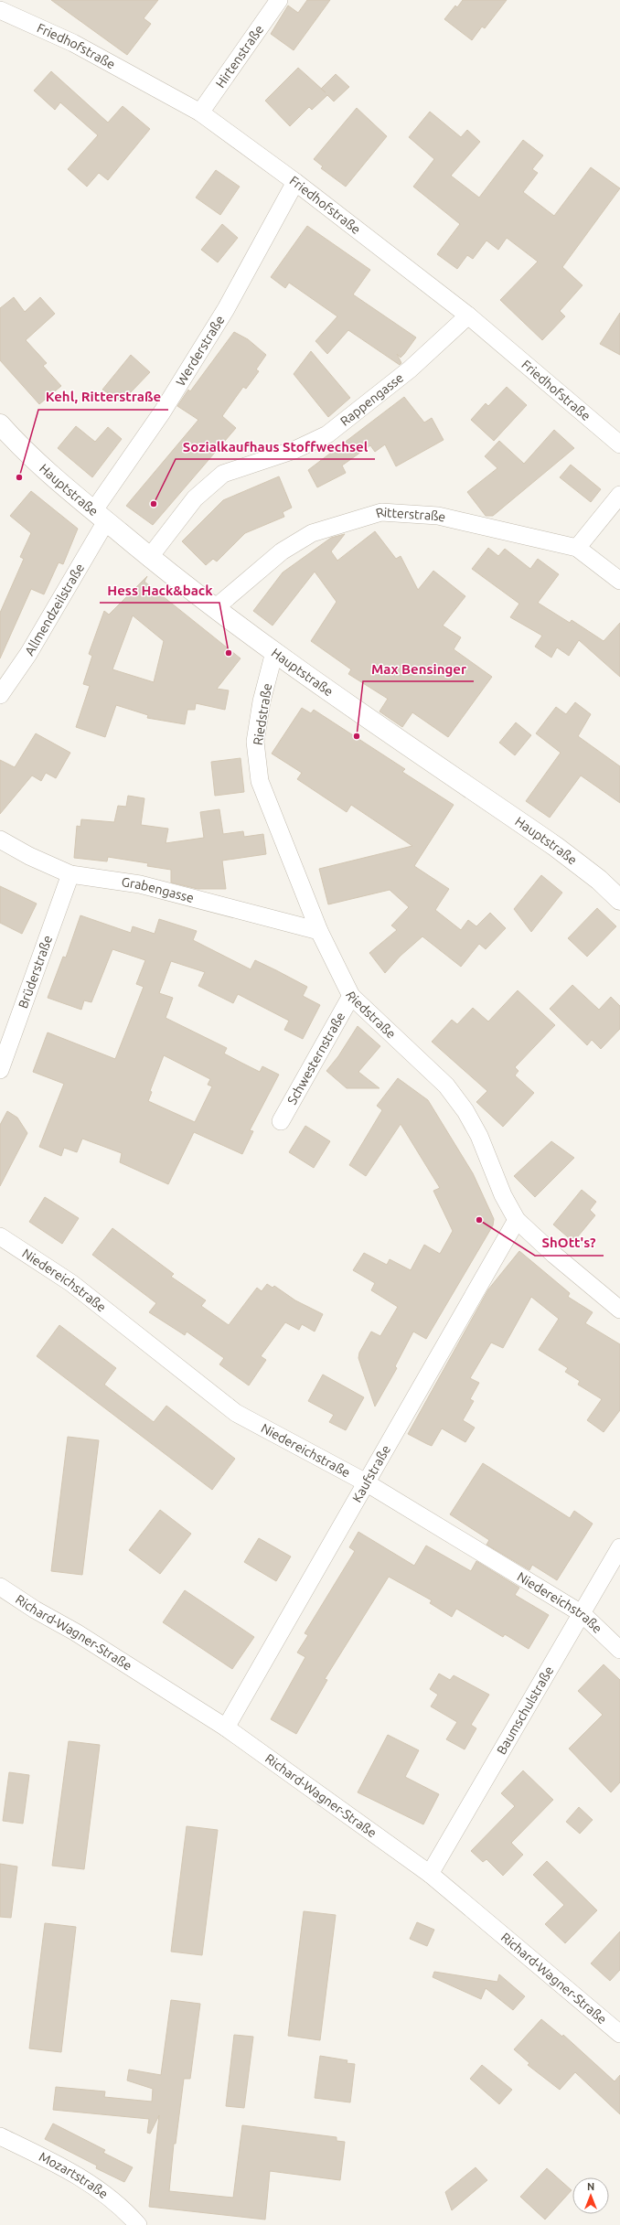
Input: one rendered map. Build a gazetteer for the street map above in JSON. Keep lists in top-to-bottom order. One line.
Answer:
{"streets":{"street":["Friedhofstraße","Hirtenstraße","Werderstraße","Rappengasse","Hauptstraße","Ritterstraße","Allmendzeilstraße","Riedstraße","Grabengasse","Brüderstraße","Schwesternstraße","Niedereichstraße","Kaufstraße","Richard-Wagner-Straße","Baumschulstraße","Mozartstraße"]},"crossings":[["Friedhofstraße","Hirtenstraße"],["Friedhofstraße","Werderstraße"],["Friedhofstraße","Rappengasse"],["Werderstraße","Hauptstraße"],["Werderstraße","Allmendzeilstraße"],["Rappengasse","Hauptstraße"],["Hauptstraße","Ritterstraße"],["Hauptstraße","Allmendzeilstraße"],["Hauptstraße","Riedstraße"],["Riedstraße","Grabengasse"],["Riedstraße","Schwesternstraße"],["Riedstraße","Kaufstraße"],["Grabengasse","Brüderstraße"],["Niedereichstraße","Kaufstraße"],["Niedereichstraße","Baumschulstraße"],["Kaufstraße","Richard-Wagner-Straße"],["Richard-Wagner-Straße","Baumschulstraße"]],"places":["Kehl, Ritterstraße","Sozialkaufhaus Stoffwechsel","Hess Hack&back","Max Bensinger","ShOtt's?"],"north":"top"}
